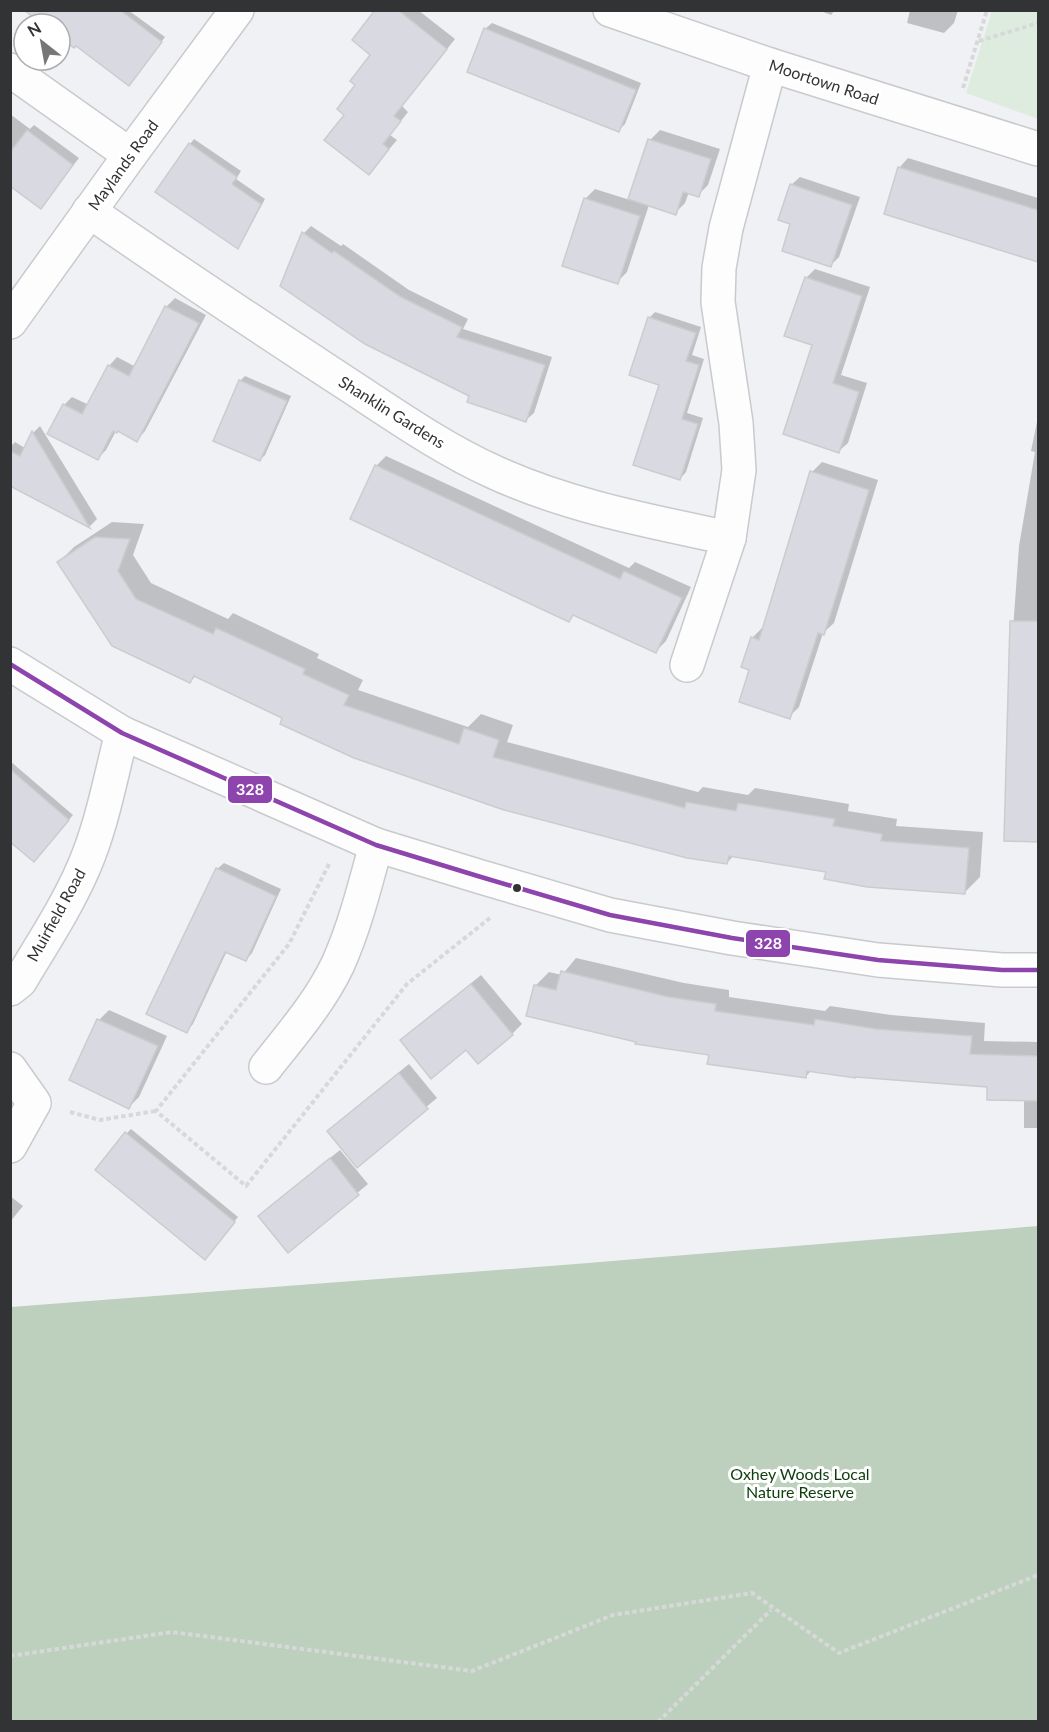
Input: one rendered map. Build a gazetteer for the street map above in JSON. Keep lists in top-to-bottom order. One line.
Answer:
{"streets":{"street":["Moortown Road","Maylands Road","Shanklin Gardens","Muirfield Road"]},"crossings":[["Maylands Road","Shanklin Gardens"]],"parks":["Oxhey Woods Local Nature Reserve"],"lines":["transit line 328"],"north":"top left"}
